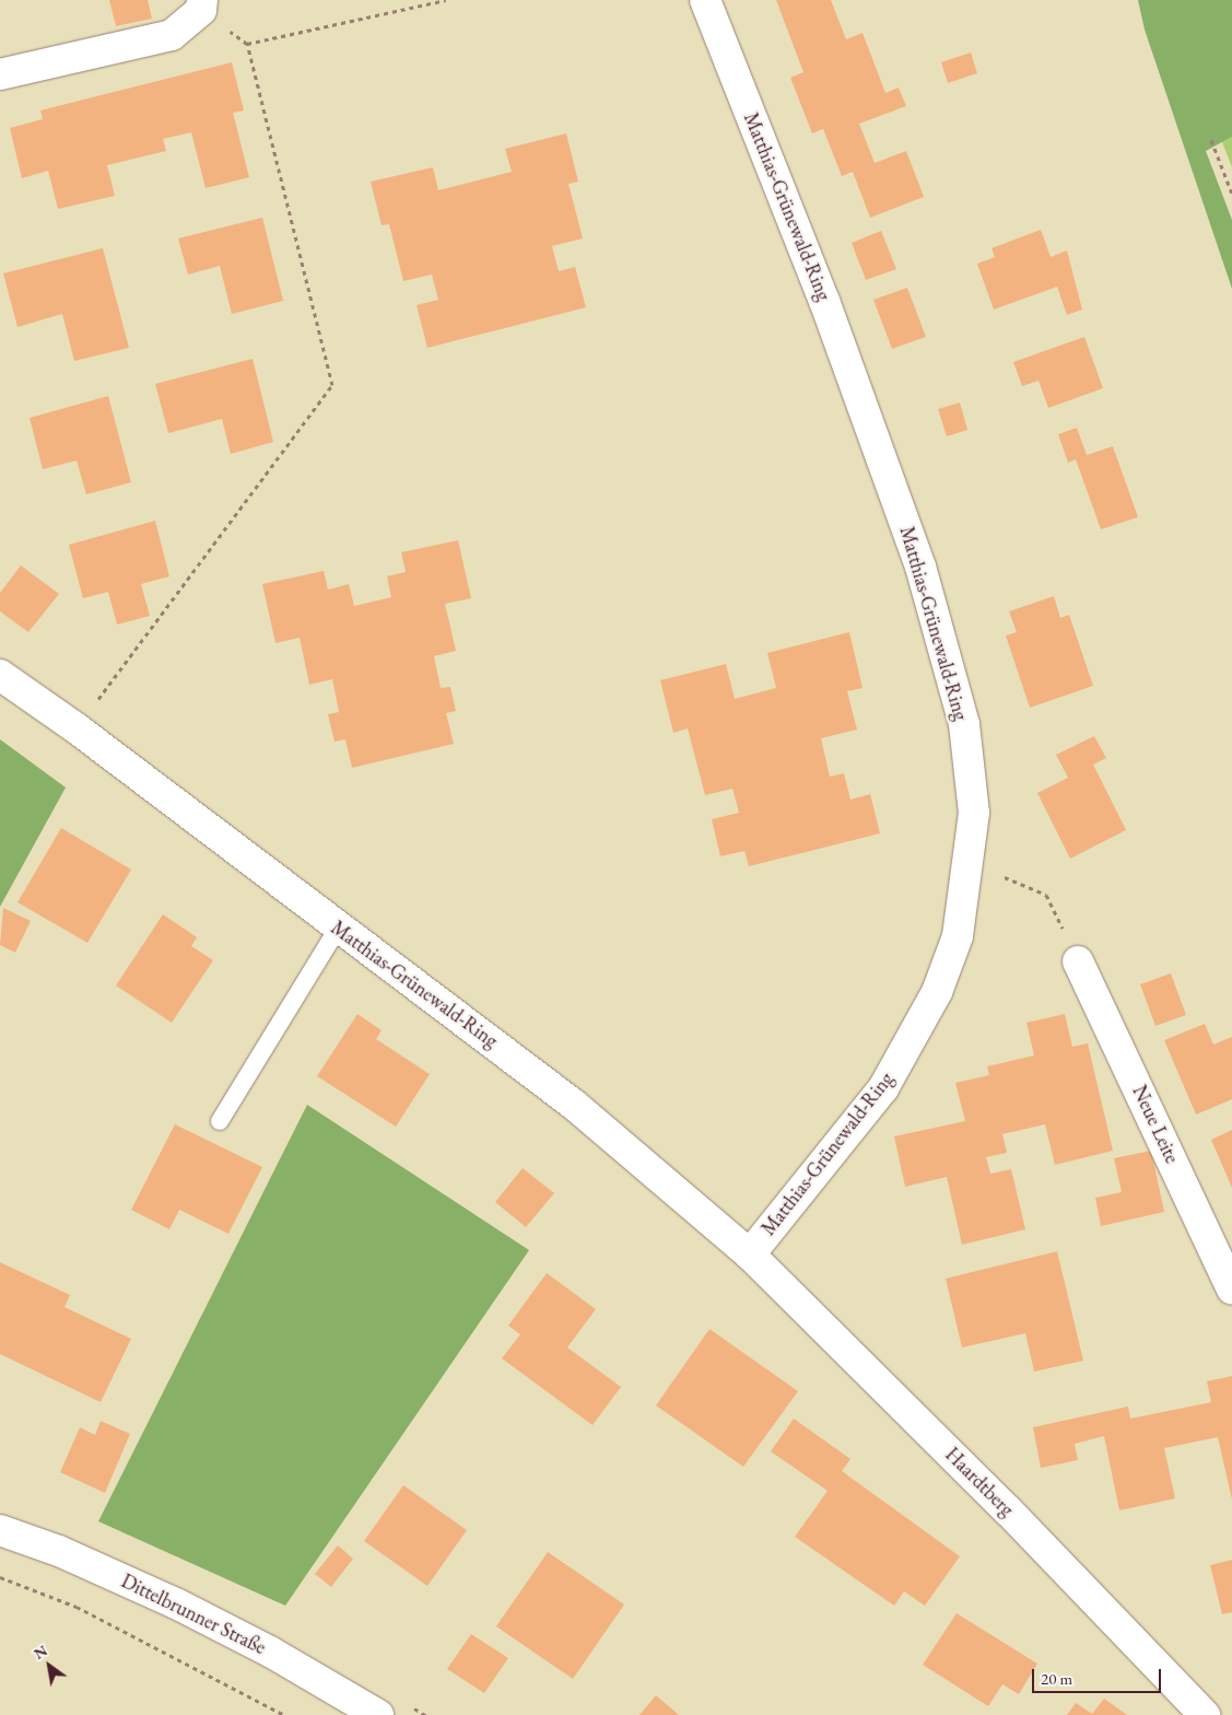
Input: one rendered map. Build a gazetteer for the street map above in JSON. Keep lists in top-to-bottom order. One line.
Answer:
{"streets":{"street":["Matthias-Grünewald-Ring","Neue Leite","Haardtberg","Dittelbrunner Straße"]},"crossings":[["Matthias-Grünewald-Ring","Haardtberg"]],"scale_bar":"20 m","north":"top left"}
